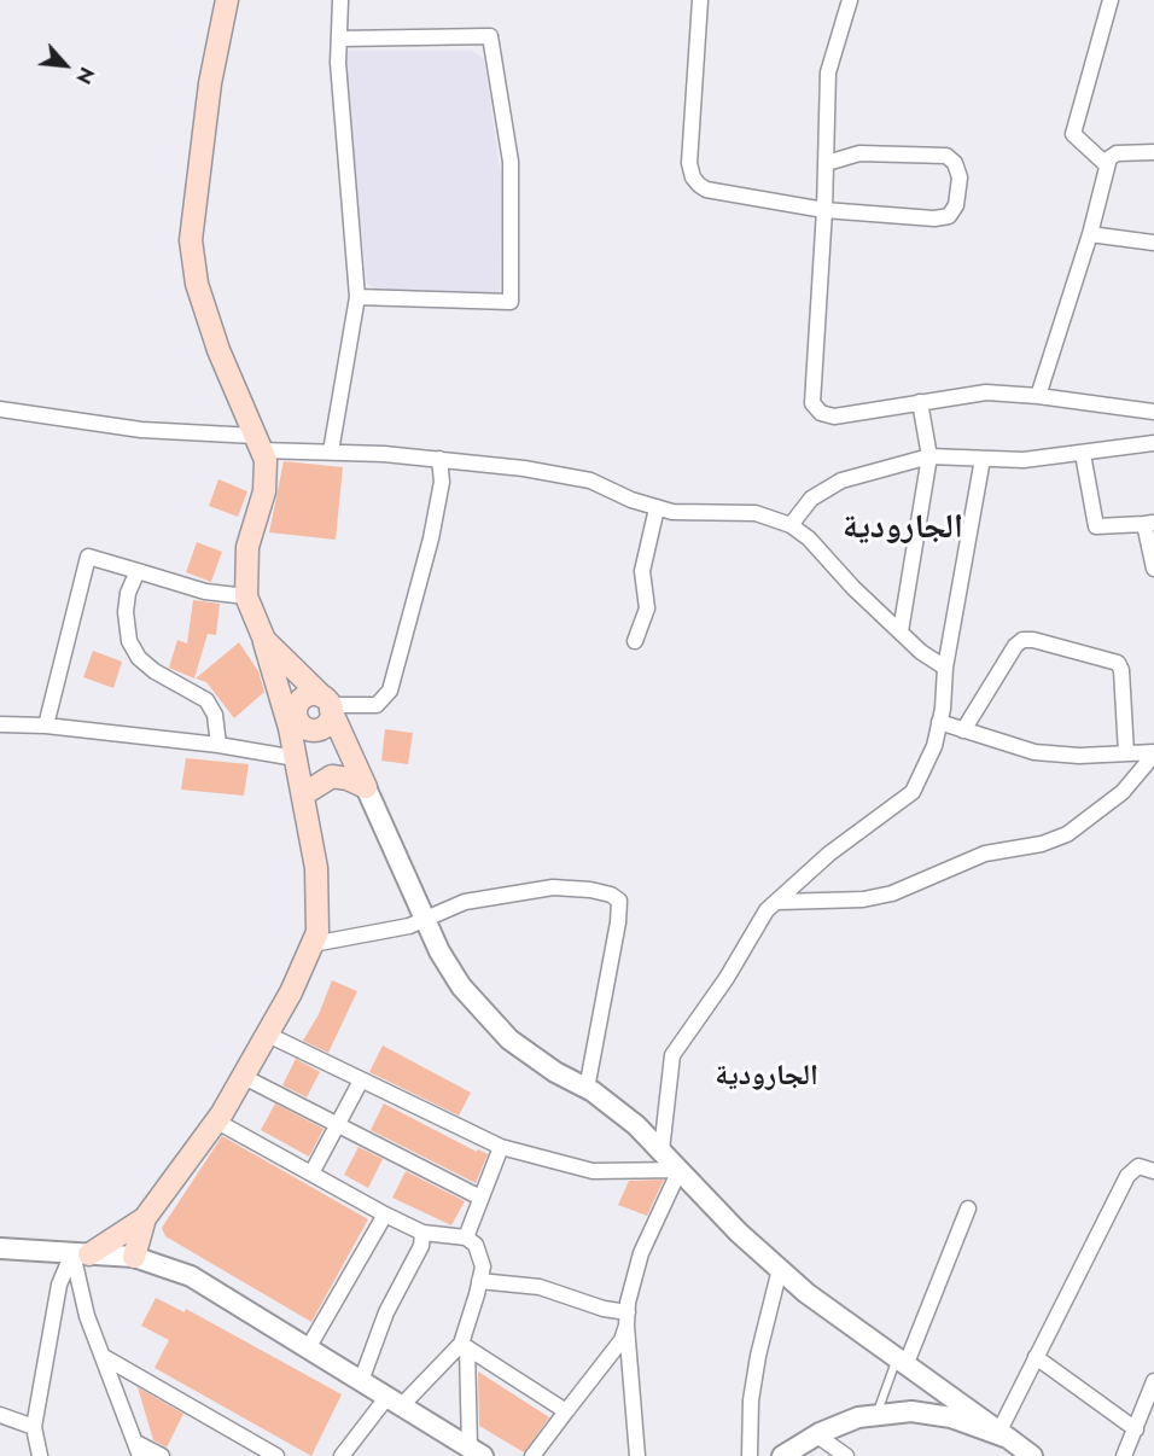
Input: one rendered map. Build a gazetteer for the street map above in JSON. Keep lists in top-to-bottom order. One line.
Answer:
{"districts":["الجارودية","الجارودية"],"north":"bottom right"}
